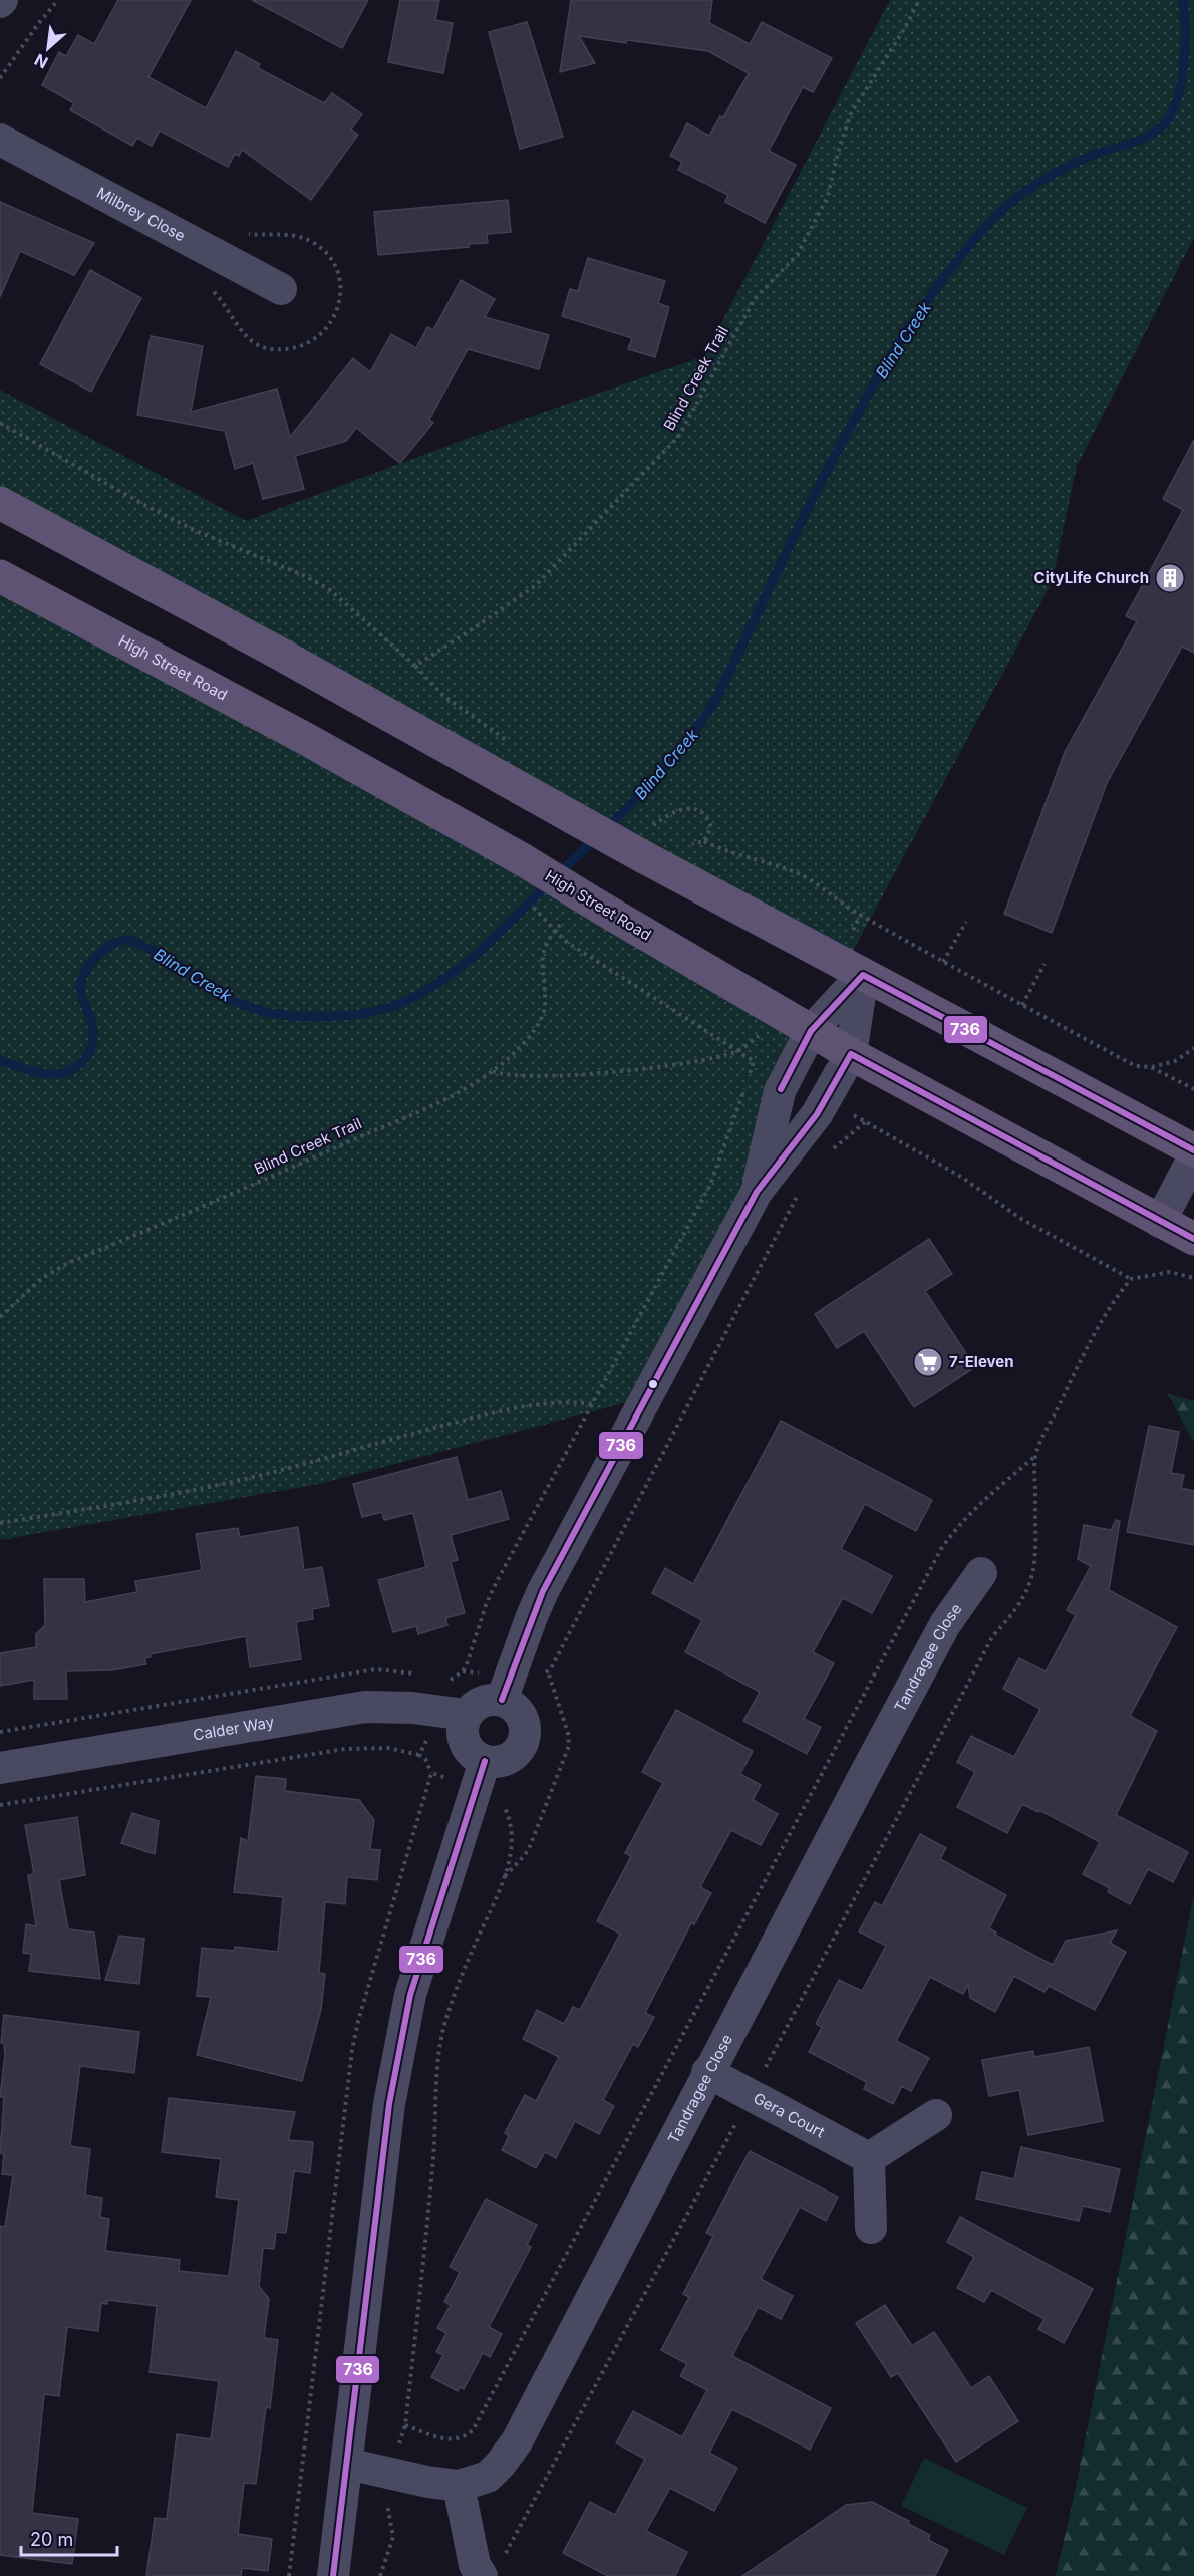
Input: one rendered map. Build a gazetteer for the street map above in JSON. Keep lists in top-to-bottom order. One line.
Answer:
{"streets":{"main road":["High Street Road"],"street":["Milbrey Close","Tandragee Close","Calder Way","Gera Court"],"path":["Blind Creek Trail"]},"crossings":[["Tandragee Close","Gera Court"]],"water":["Blind Creek"],"places":{"building":["CityLife Church"],"supermarket":["7-Eleven"]},"lines":["transit line 736"],"scale_bar":"20 m","north":"bottom left"}
